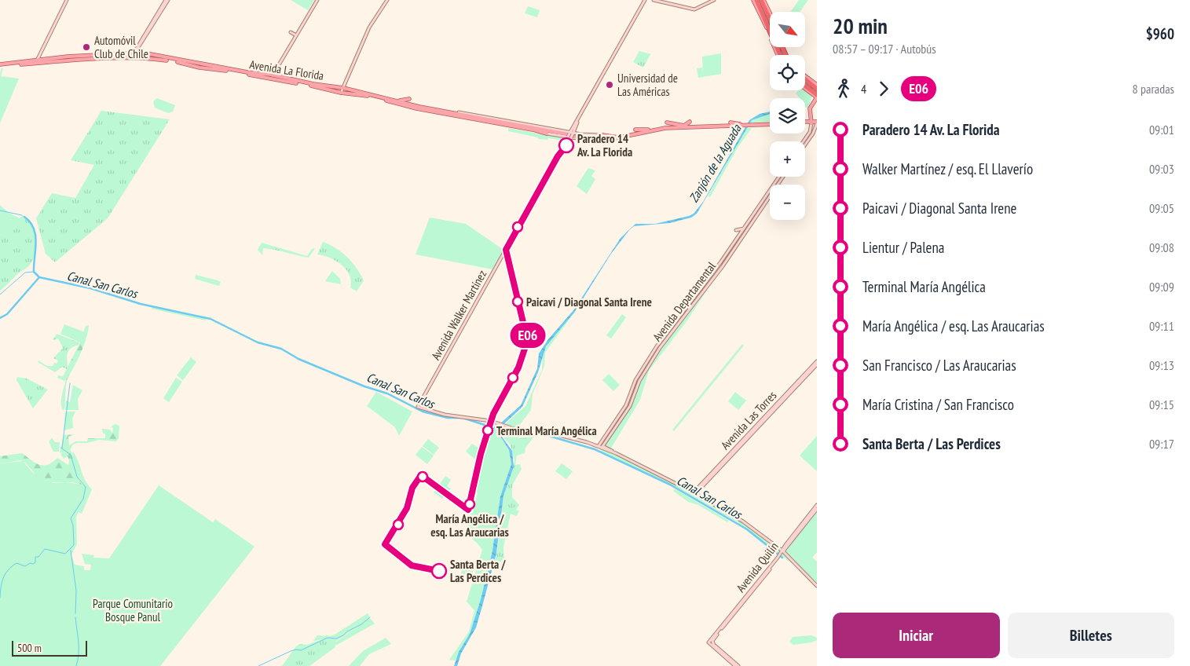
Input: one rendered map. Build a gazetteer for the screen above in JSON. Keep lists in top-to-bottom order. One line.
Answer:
{"streets":{"main road":["Avenida La Florida","Avenida Departamental","Avenida Walker Martínez","Avenida Las Torres","Avenida Quilín"]},"crossings":[["Avenida La Florida","Avenida Walker Martínez"],["Avenida Departamental","Avenida Walker Martínez"]],"water":["Zanjón de la Aguada","Canal San Carlos"],"parks":["Parque Comunitario Bosque Panul"],"places":["Automóvil Club de Chile","Universidad de Las Américas","Paradero 14 Av. La Florida","Paicavi / Diagonal Santa Irene","Terminal María Angélica","María Angélica / esq. Las Araucarias","Santa Berta / Las Perdices"],"lines":["bus line E06"],"scale_bar":"500 m","north":"bottom right","page":{"on_map":"E06","heading":["20 min","08:57 – 09:17 · Autobús","$960"],"map_buttons":["+","−"],"legs":["4","E06","8 paradas"],"list":[{"name":"Paradero 14 Av. La Florida","value":"09:01"},{"name":"Walker Martínez / esq. El Llaverío","value":"09:03"},{"name":"Paicavi / Diagonal Santa Irene","value":"09:05"},{"name":"Lientur / Palena","value":"09:08"},{"name":"Terminal María Angélica","value":"09:09"},{"name":"María Angélica / esq. Las Araucarias","value":"09:11"},{"name":"San Francisco / Las Araucarias","value":"09:13"},{"name":"María Cristina / San Francisco","value":"09:15"},{"name":"Santa Berta / Las Perdices","value":"09:17"}],"buttons":["Iniciar","Billetes"],"scale":"500 m"}}
